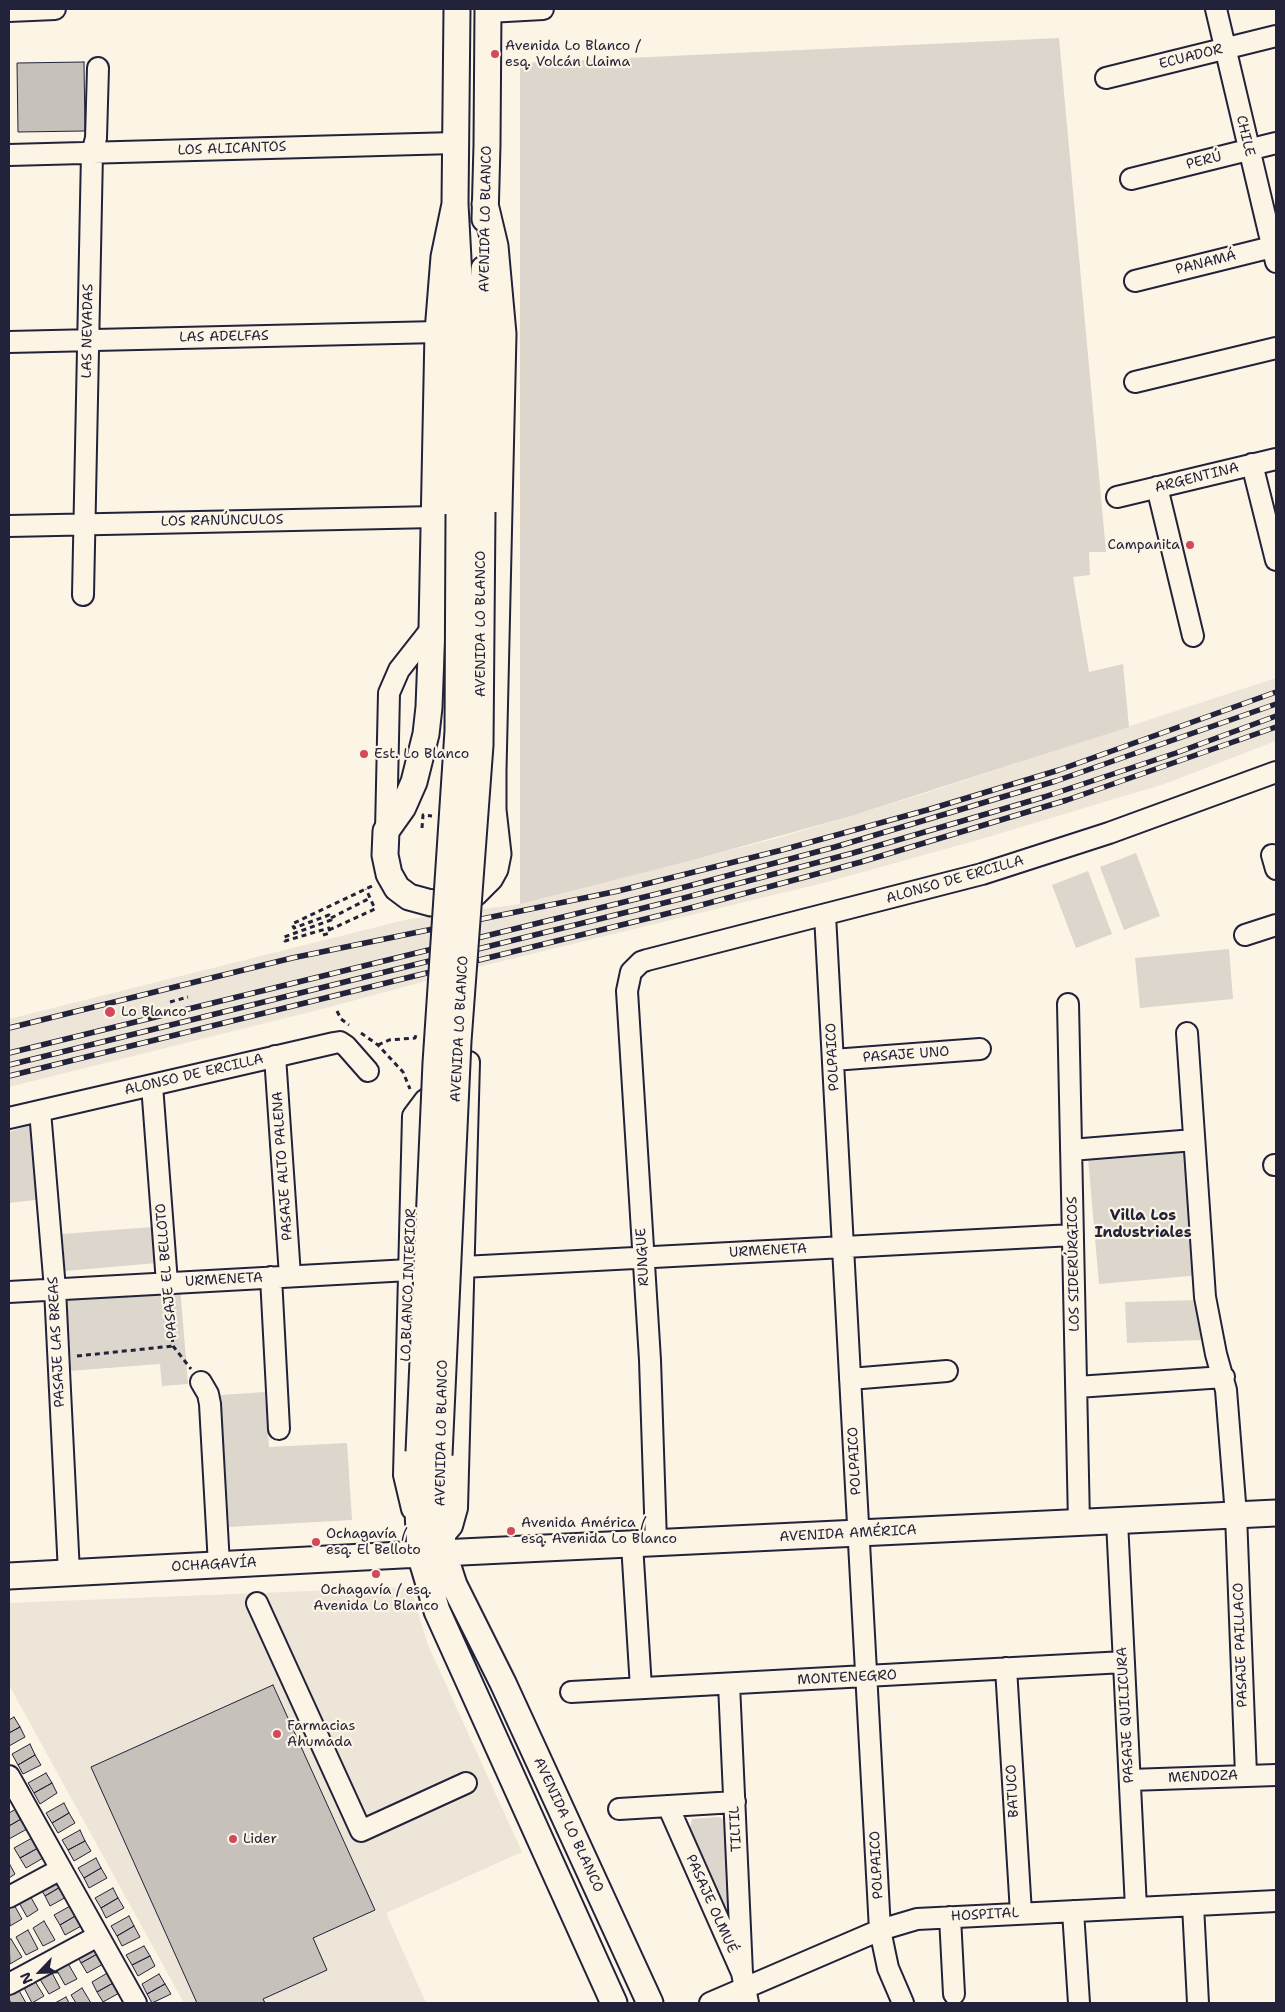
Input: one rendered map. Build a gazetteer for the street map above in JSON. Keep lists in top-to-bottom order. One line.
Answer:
{"streets":{"main road":["AVENIDA LO BLANCO","AVENIDA AMÉRICA","OCHAGAVÍA"],"street":["ECUADOR","CHILE","LOS ALICANTOS","PERÚ","PANAMÁ","LAS NEVADAS","LAS ADELFAS","ARGENTINA","LOS RANÚNCULOS","ALONSO DE ERCILLA","PASAJE UNO","POLPAICO","PASAJE ALTO PALENA","URMENETA","RUNGUE","LOS SIDERÚRGICOS","PASAJE EL BELLOTO","LO BLANCO INTERIOR","PASAJE LAS BREAS","PASAJE PAILLACO","MONTENEGRO","PASAJE QUILICURA","MENDOZA","BATUCO","TILTIL","PASAJE OLMUÉ","HOSPITAL"]},"crossings":[["ECUADOR","CHILE"],["CHILE","PERÚ"],["CHILE","PANAMÁ"],["LOS ALICANTOS","AVENIDA LO BLANCO"],["LOS ALICANTOS","LAS NEVADAS"],["AVENIDA LO BLANCO","LO BLANCO INTERIOR"],["AVENIDA LO BLANCO","AVENIDA AMÉRICA"],["AVENIDA LO BLANCO","OCHAGAVÍA"],["LAS NEVADAS","LAS ADELFAS"],["LAS NEVADAS","LOS RANÚNCULOS"],["ALONSO DE ERCILLA","POLPAICO"],["ALONSO DE ERCILLA","PASAJE ALTO PALENA"],["ALONSO DE ERCILLA","RUNGUE"],["ALONSO DE ERCILLA","PASAJE EL BELLOTO"],["ALONSO DE ERCILLA","PASAJE LAS BREAS"],["PASAJE UNO","POLPAICO"],["POLPAICO","URMENETA"],["POLPAICO","AVENIDA AMÉRICA"],["POLPAICO","MONTENEGRO"],["POLPAICO","HOSPITAL"],["PASAJE ALTO PALENA","URMENETA"],["URMENETA","RUNGUE"],["URMENETA","LOS SIDERÚRGICOS"],["URMENETA","PASAJE EL BELLOTO"],["URMENETA","LO BLANCO INTERIOR"],["URMENETA","PASAJE LAS BREAS"],["RUNGUE","AVENIDA AMÉRICA"],["RUNGUE","MONTENEGRO"],["LOS SIDERÚRGICOS","AVENIDA AMÉRICA"],["PASAJE LAS BREAS","OCHAGAVÍA"],["AVENIDA AMÉRICA","OCHAGAVÍA"],["AVENIDA AMÉRICA","PASAJE PAILLACO"],["AVENIDA AMÉRICA","PASAJE QUILICURA"],["PASAJE PAILLACO","MENDOZA"],["MONTENEGRO","PASAJE QUILICURA"],["MONTENEGRO","BATUCO"],["MONTENEGRO","TILTIL"],["PASAJE QUILICURA","MENDOZA"],["PASAJE QUILICURA","HOSPITAL"],["BATUCO","HOSPITAL"],["TILTIL","PASAJE OLMUÉ"],["TILTIL","HOSPITAL"],["PASAJE OLMUÉ","HOSPITAL"]],"districts":["Villa Los Industriales"],"places":["Avenida Lo Blanco / esq. Volcán Llaima","Campanita","Est. Lo Blanco","Lo Blanco","Avenida América / esq. Avenida Lo Blanco","Ochagavía / esq. El Belloto","Ochagavía / esq. Avenida Lo Blanco","Farmacias Ahumada","Lider"],"north":"bottom left"}
